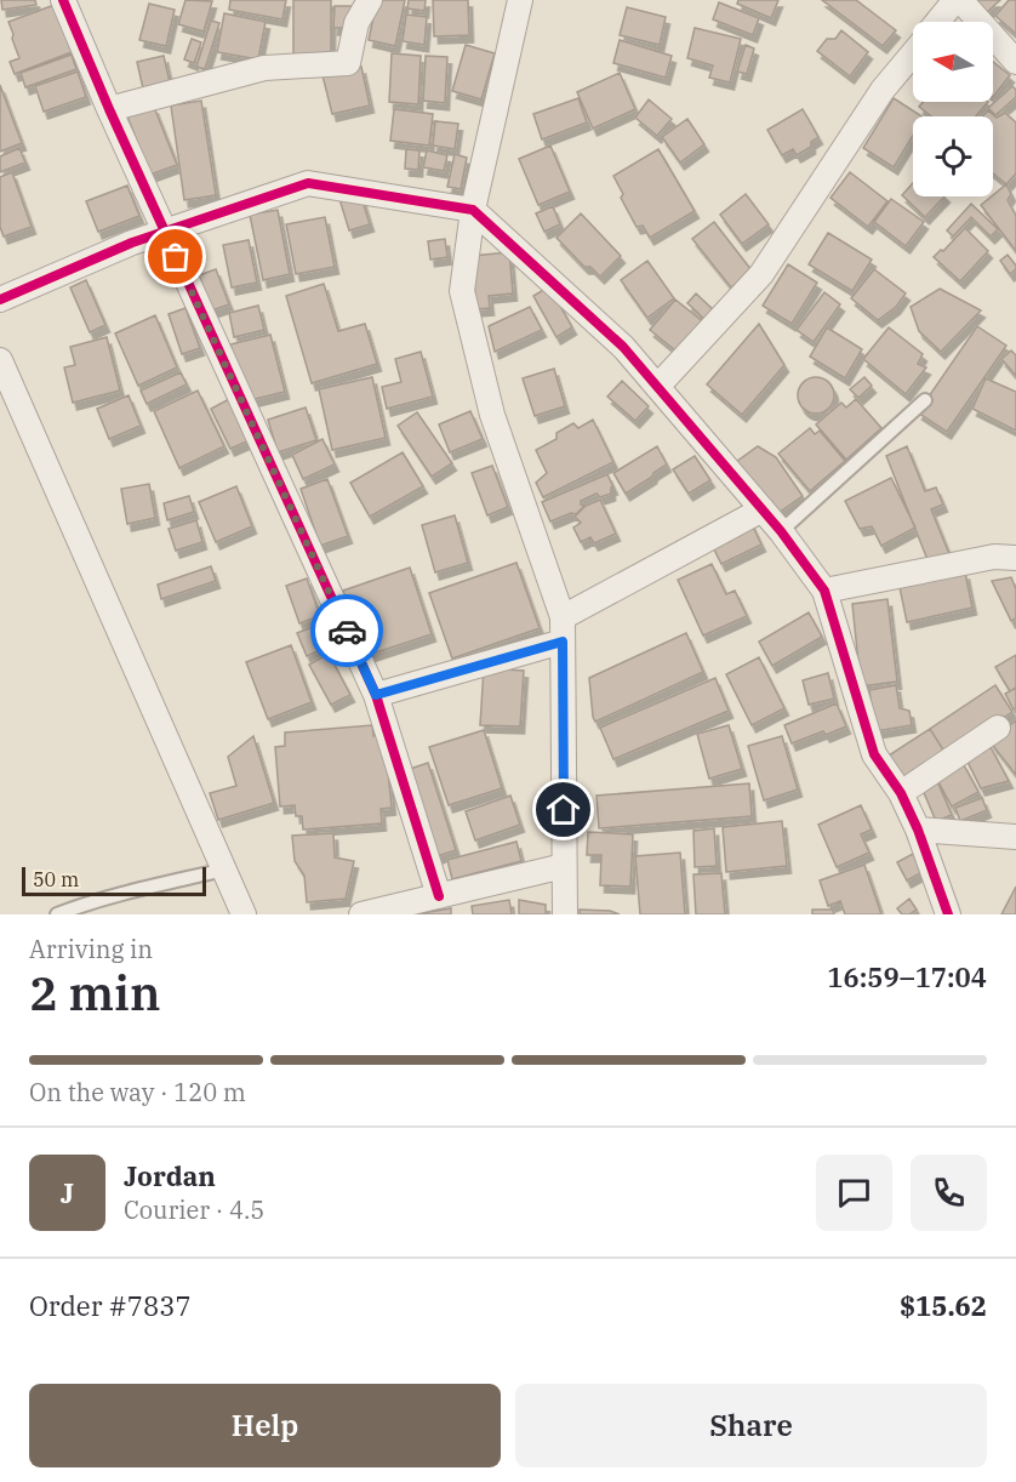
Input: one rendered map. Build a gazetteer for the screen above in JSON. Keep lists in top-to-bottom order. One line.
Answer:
{"scale_bar":"50 m","north":"left","page":{"scale":"50 m","heading":["2 min","Arriving in","16:59–17:04"],"panel":["Jordan","Courier · 4.5","Order #7837","$15.62"],"bar":"On the way · 120 m","round":"J","buttons":["Help","Share"]}}
